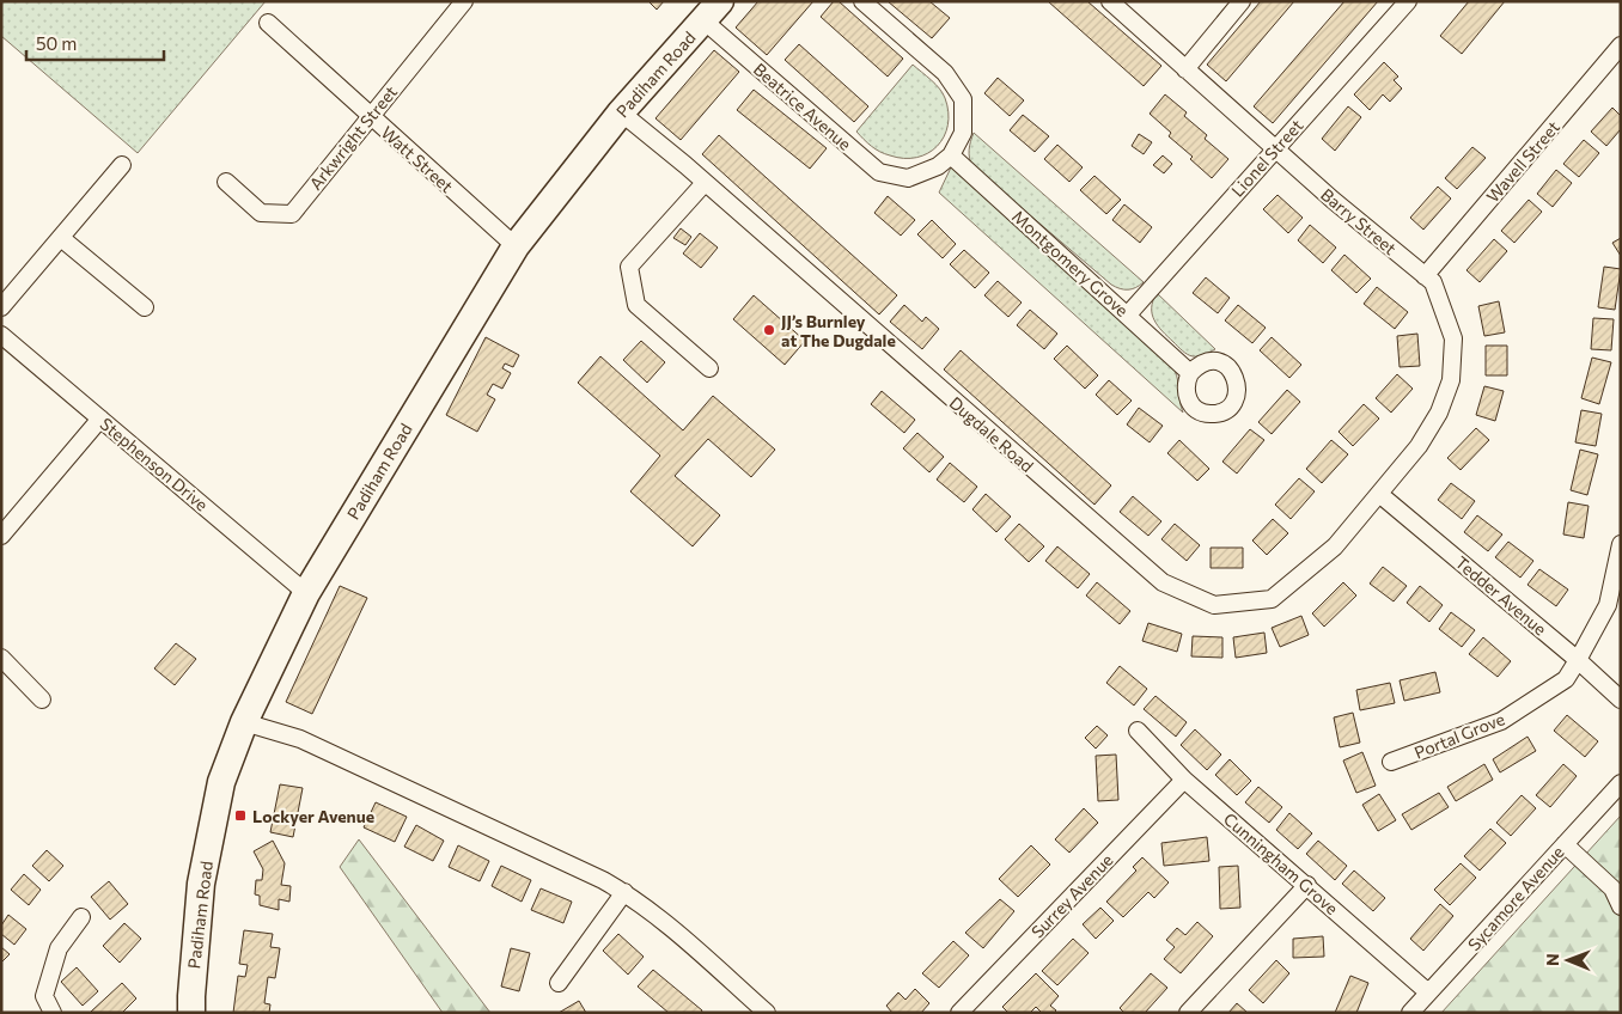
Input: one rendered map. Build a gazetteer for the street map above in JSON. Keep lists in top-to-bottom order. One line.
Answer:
{"streets":{"main road":["Padiham Road"],"street":["Beatrice Avenue","Arkwright Street","Lionel Street","Watt Street","Wavell Street","Barry Street","Montgomery Grove","Dugdale Road","Stephenson Drive","Tedder Avenue","Portal Grove","Cunningham Grove","Surrey Avenue","Sycamore Avenue"]},"crossings":[["Padiham Road","Beatrice Avenue"],["Padiham Road","Watt Street"],["Padiham Road","Dugdale Road"],["Padiham Road","Stephenson Drive"],["Beatrice Avenue","Montgomery Grove"],["Arkwright Street","Watt Street"],["Lionel Street","Barry Street"],["Lionel Street","Montgomery Grove"],["Wavell Street","Barry Street"],["Barry Street","Dugdale Road"],["Barry Street","Tedder Avenue"],["Dugdale Road","Tedder Avenue"],["Tedder Avenue","Portal Grove"],["Cunningham Grove","Surrey Avenue"],["Cunningham Grove","Sycamore Avenue"]],"places":{"other":["JJ’s Burnley at The Dugdale"],"transit":["Lockyer Avenue"]},"scale_bar":"50 m","north":"left"}
